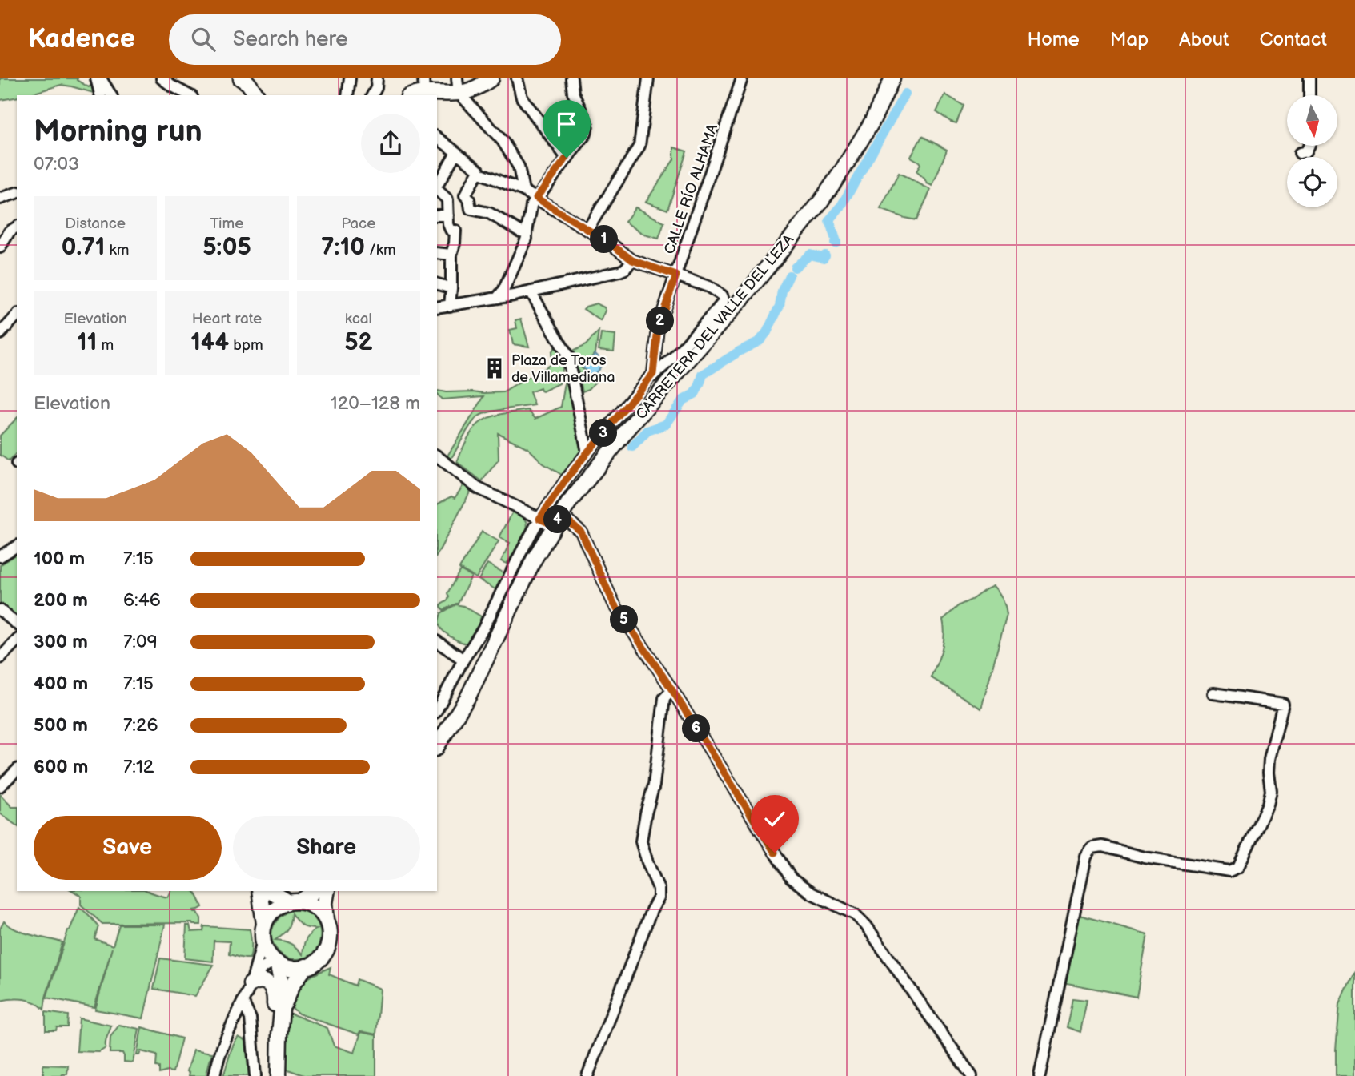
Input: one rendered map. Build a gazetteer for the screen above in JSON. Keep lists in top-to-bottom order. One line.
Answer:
{"streets":{"main road":["CARRETERA DEL VALLE DEL LEZA"],"street":["CALLE RÍO ALHAMA"]},"places":{"building":["Plaza de Toros de Villamediana"]},"north":"bottom","page":{"header":"Kadence","search":"Search here","nav":["Home","Map","About","Contact"],"heading":["Morning run","07:03"],"stats":[["Distance","0.71 km"],["Time","5:05"],["Pace","7:10 /km"],["Elevation","11 m"],["Heart rate","144 bpm"],["kcal","52"]],"pins":["1","2","3","4","5","6"],"chart":["Elevation","120–128 m"],"list":[{"name":"100 m","note":"7:15"},{"name":"200 m","note":"6:46"},{"name":"300 m","note":"7:09"},{"name":"400 m","note":"7:15"},{"name":"500 m","note":"7:26"},{"name":"600 m","note":"7:12"}],"buttons":["Save","Share"]}}
